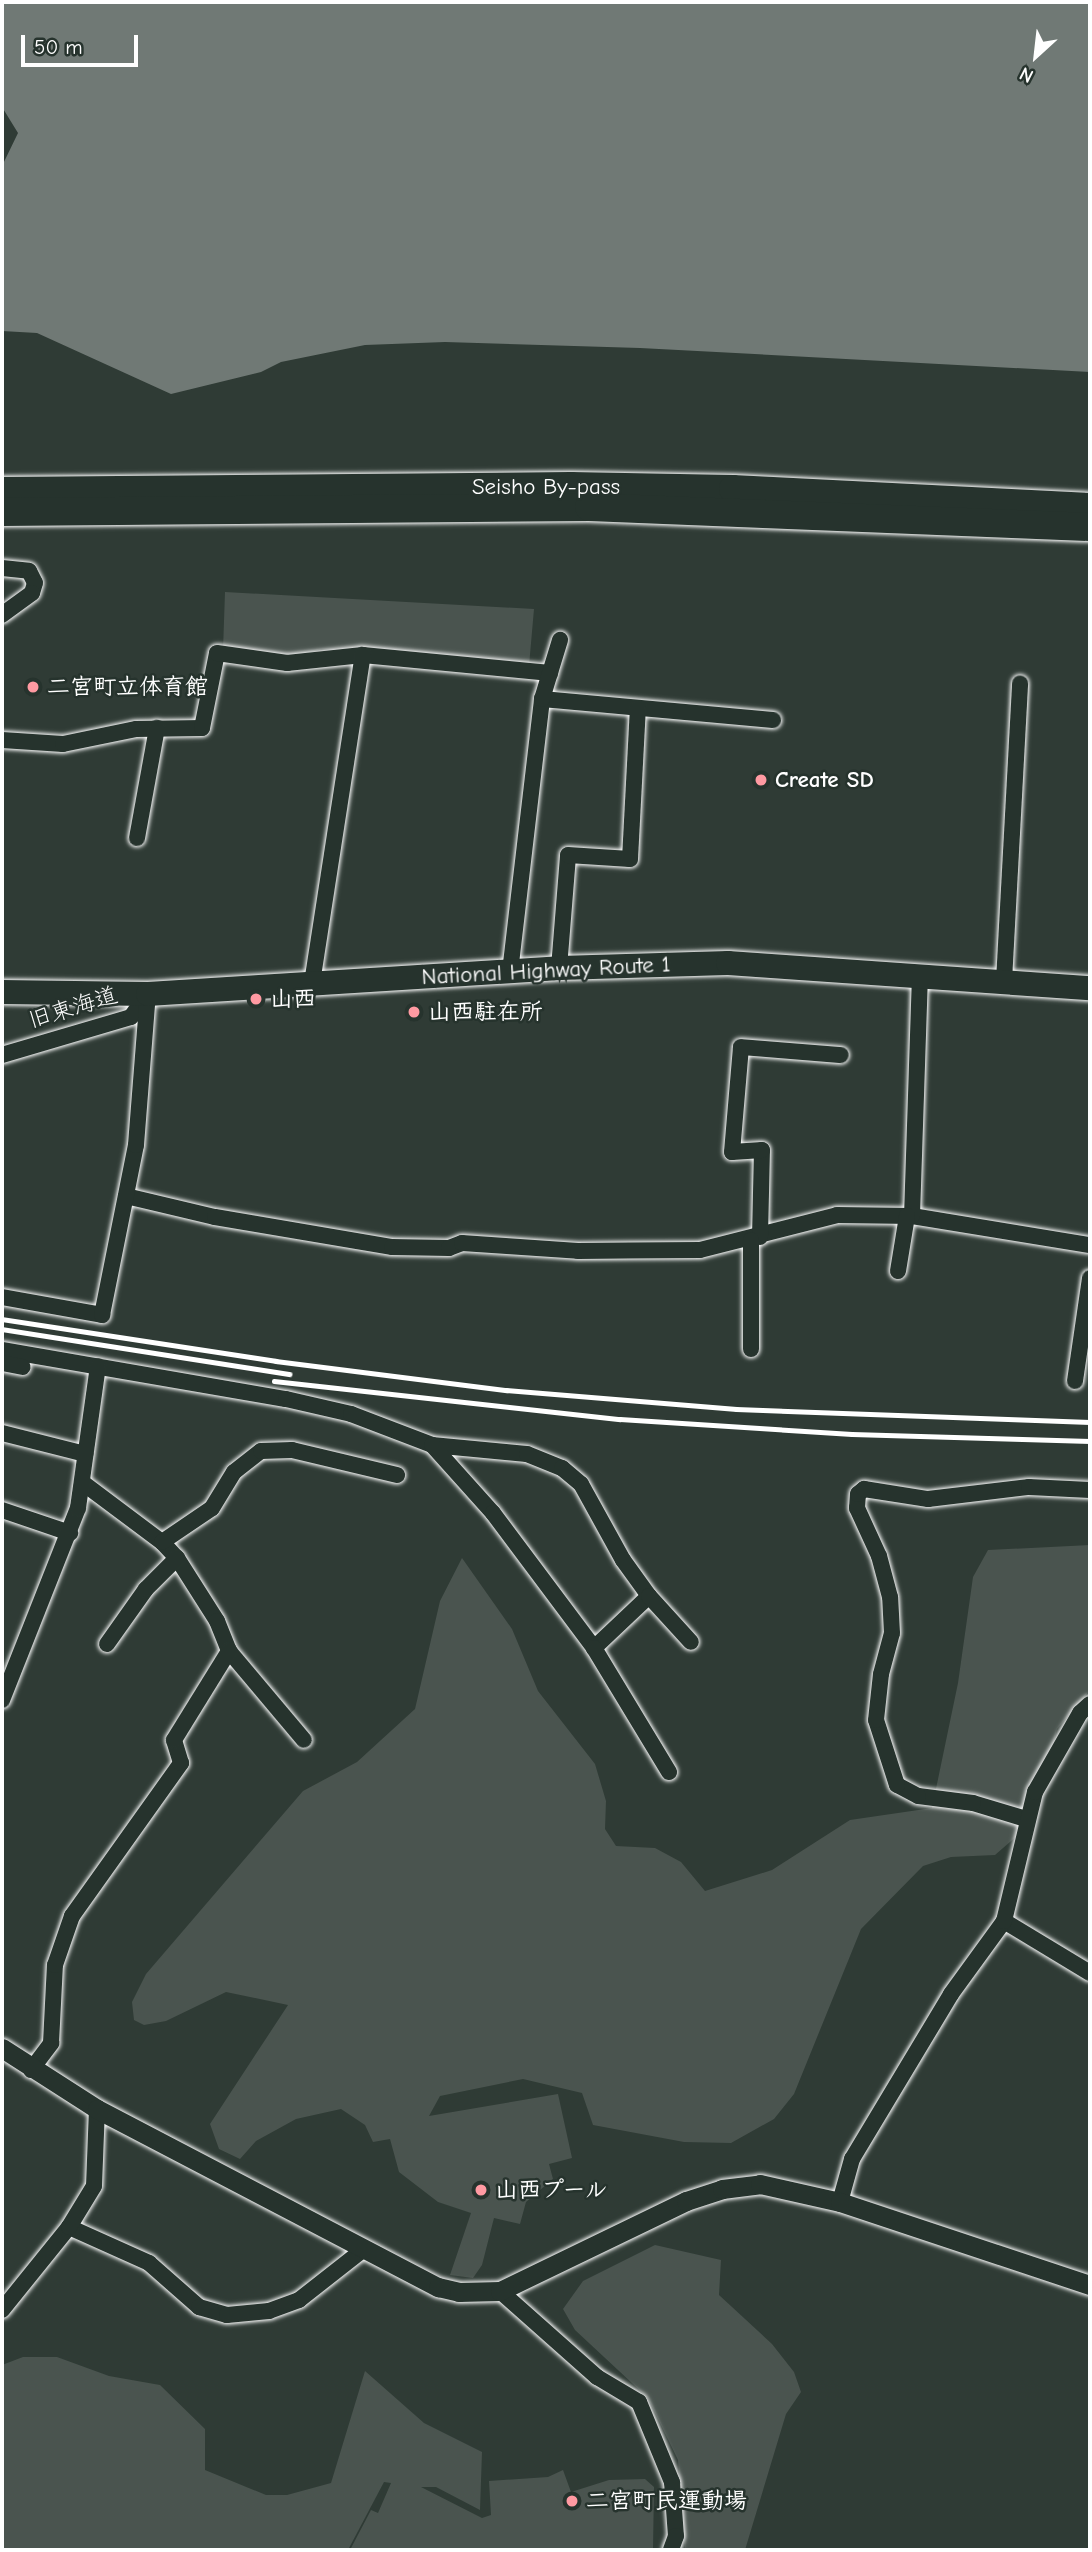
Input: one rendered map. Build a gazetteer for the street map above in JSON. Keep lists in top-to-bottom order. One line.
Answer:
{"streets":{"highway":["Seisho By-pass","National Highway Route 1"],"street":["旧東海道"]},"crossings":[["National Highway Route 1","旧東海道"]],"places":["二宮町立体育館","Create SD","山西","山西駐在所","山西プール","二宮町民運動場"],"scale_bar":"50 m","north":"bottom left"}
